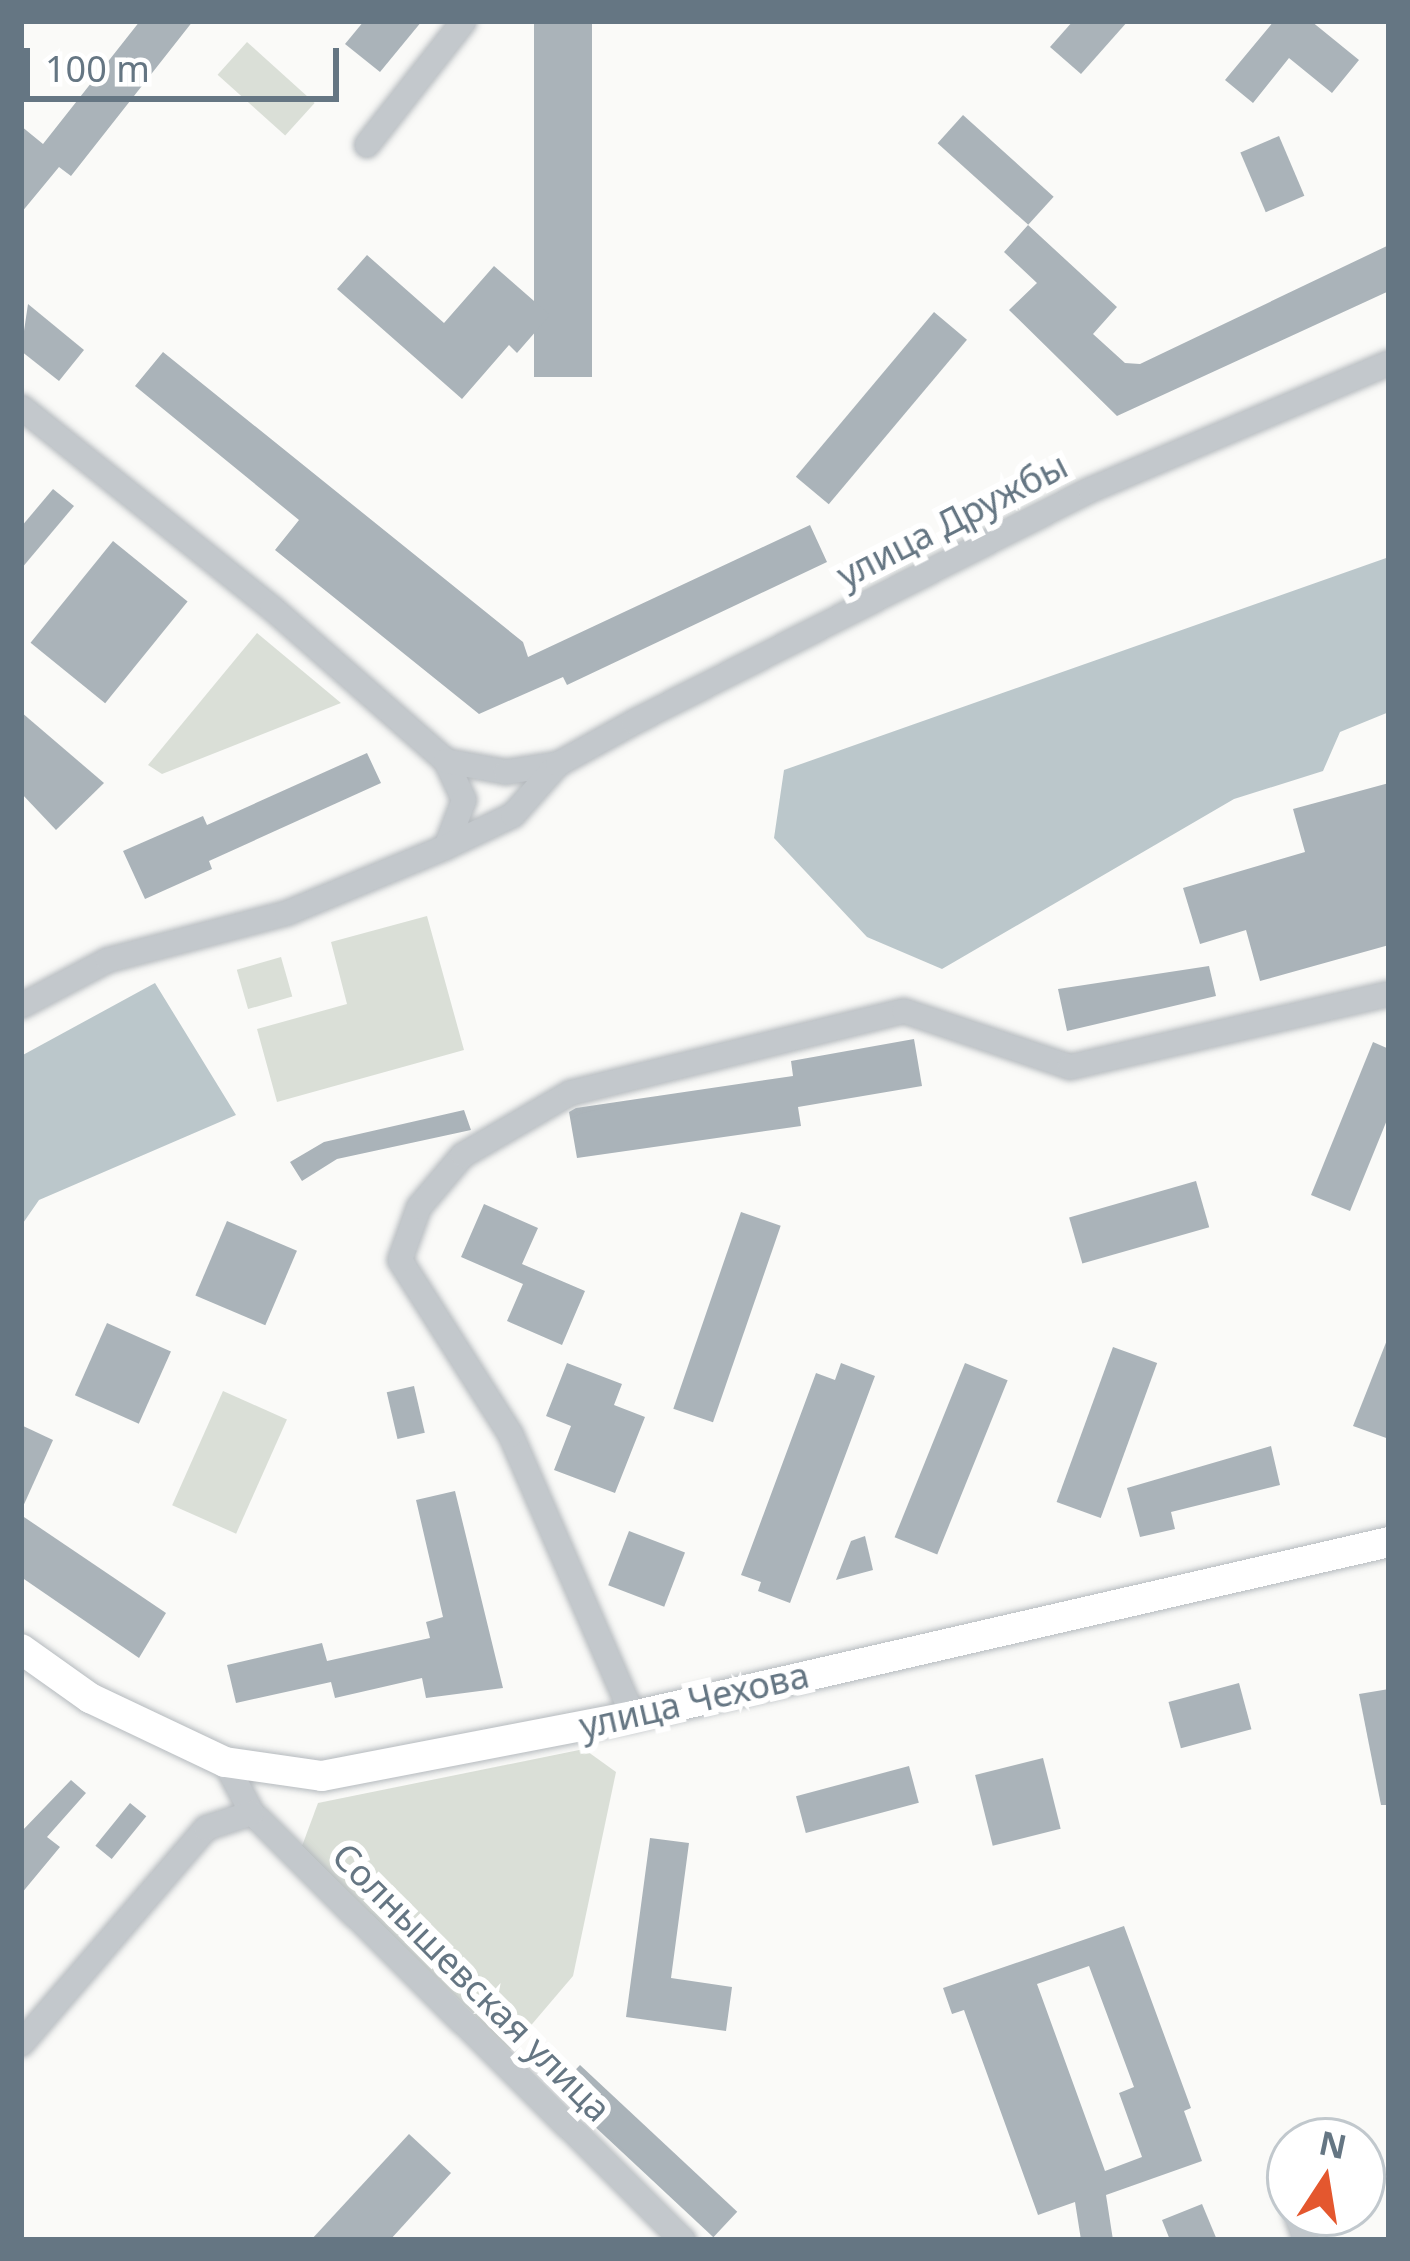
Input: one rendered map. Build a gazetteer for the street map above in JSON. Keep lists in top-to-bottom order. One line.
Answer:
{"streets":{"main road":["улица Чехова"],"street":["улица Дружбы","Солнышевская улица"]},"crossings":[["улица Чехова","Солнышевская улица"]],"scale_bar":"100 m","north":"top"}
